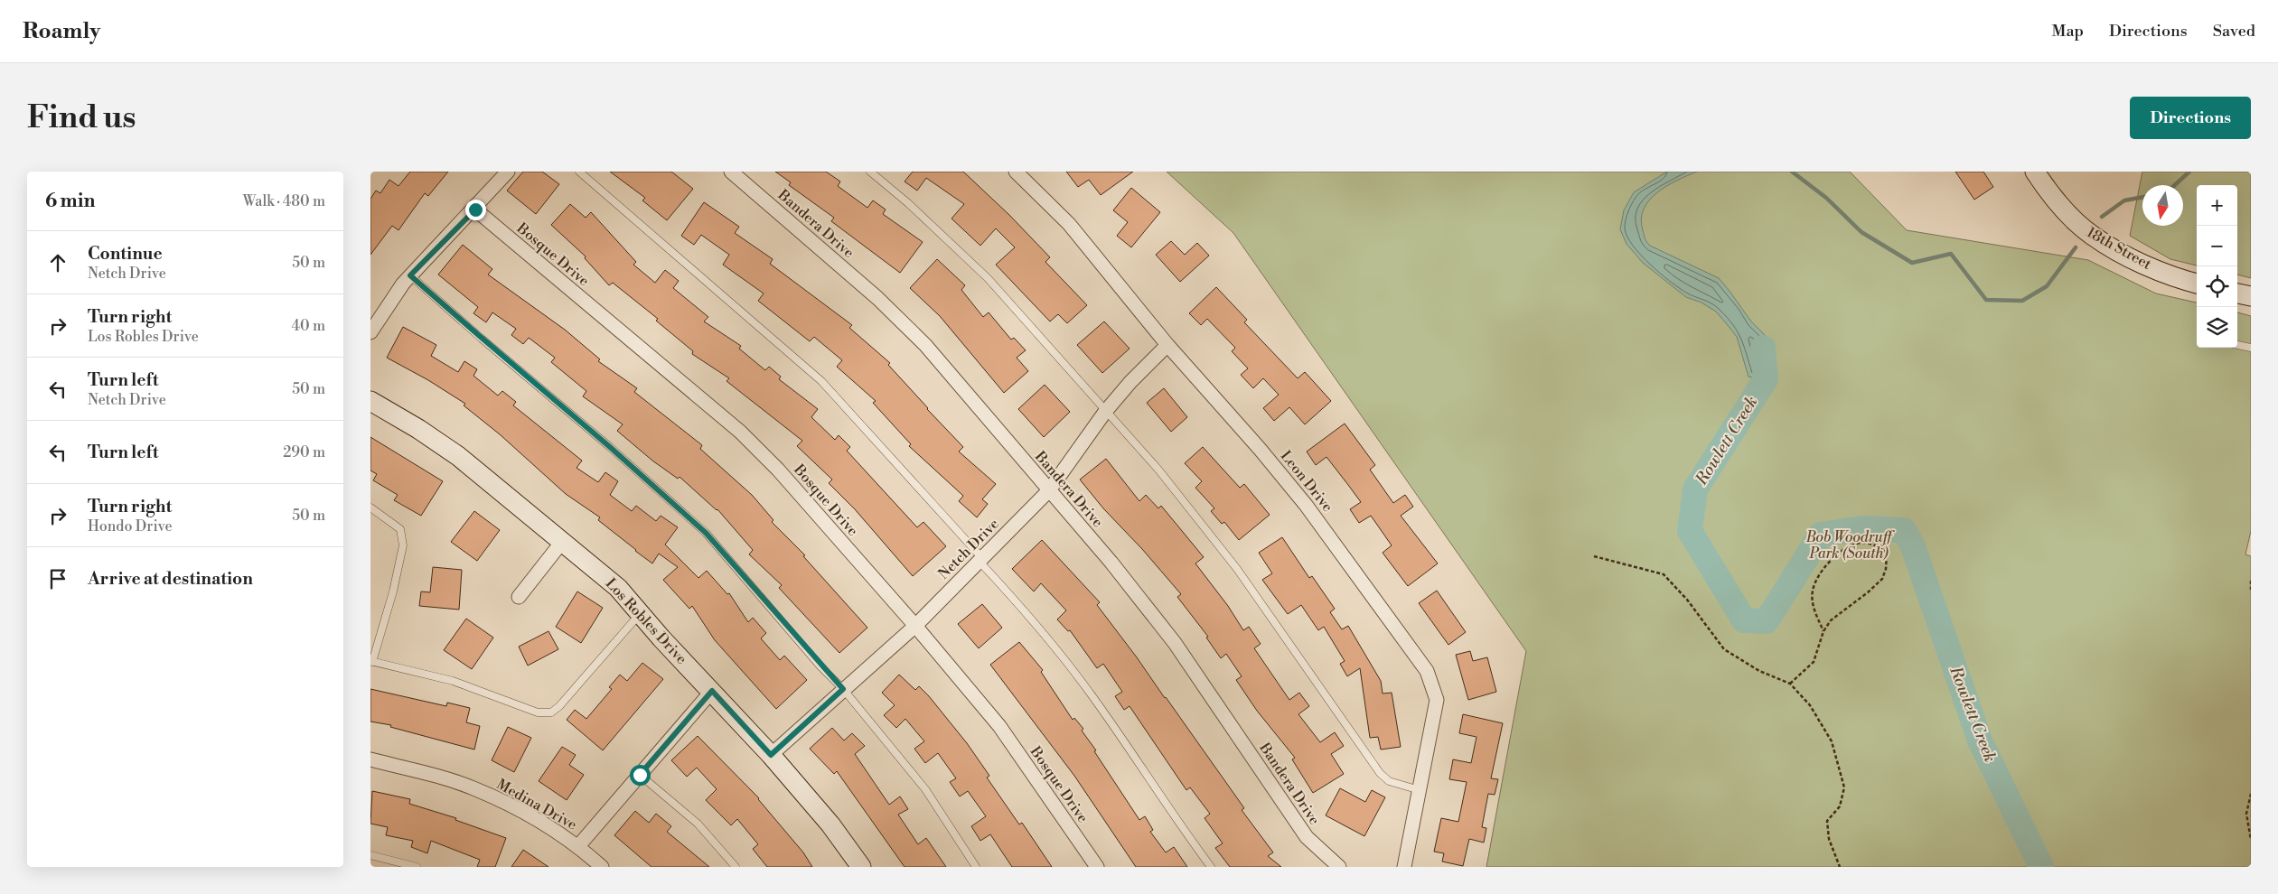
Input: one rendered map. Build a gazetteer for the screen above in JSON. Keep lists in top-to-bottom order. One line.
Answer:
{"streets":{"street":["Bandera Drive","18th Street","Bosque Drive","Leon Drive","Netch Drive","Los Robles Drive","Medina Drive"]},"crossings":[["Bandera Drive","Netch Drive"],["Bosque Drive","Netch Drive"],["Leon Drive","Netch Drive"],["Netch Drive","Los Robles Drive"]],"water":["Rowlett Creek"],"parks":["Bob Woodruff Park (South)"],"north":"bottom","page":{"header":"Roamly","nav":["Map","Directions","Saved"],"buttons":"Directions","title":"Find us","heading":["6 min","Walk · 480 m"],"map_buttons":["+","−"],"list":[["Continue","Netch Drive","50 m"],["Turn right","Los Robles Drive","40 m"],["Turn left","Netch Drive","50 m"],["Turn left","290 m"],["Turn right","Hondo Drive","50 m"],"Arrive at destination"]}}
